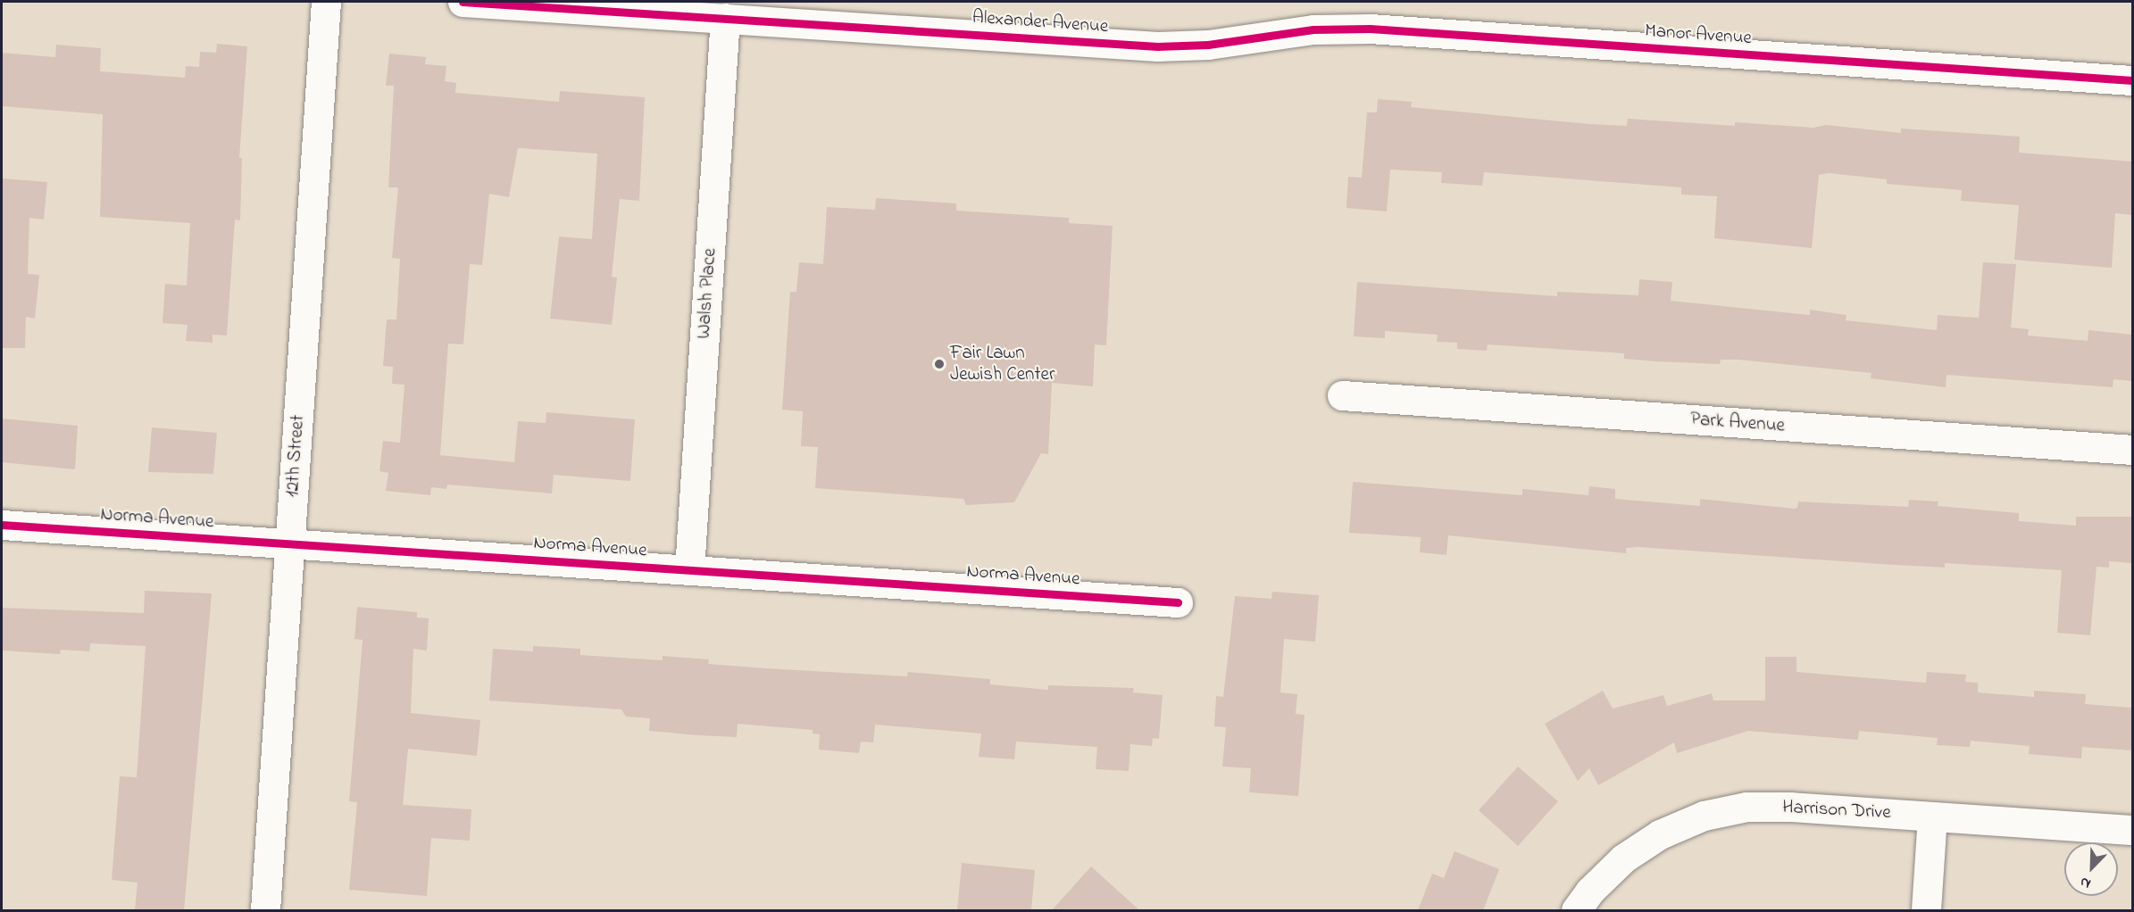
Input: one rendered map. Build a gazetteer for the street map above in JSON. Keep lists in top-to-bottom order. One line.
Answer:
{"streets":{"street":["Alexander Avenue","Manor Avenue","Walsh Place","Park Avenue","12th Street","Norma Avenue","Harrison Drive"]},"crossings":[["Alexander Avenue","Manor Avenue"],["Alexander Avenue","Walsh Place"],["Walsh Place","Norma Avenue"],["12th Street","Norma Avenue"]],"places":["Fair Lawn Jewish Center"],"north":"bottom left"}
